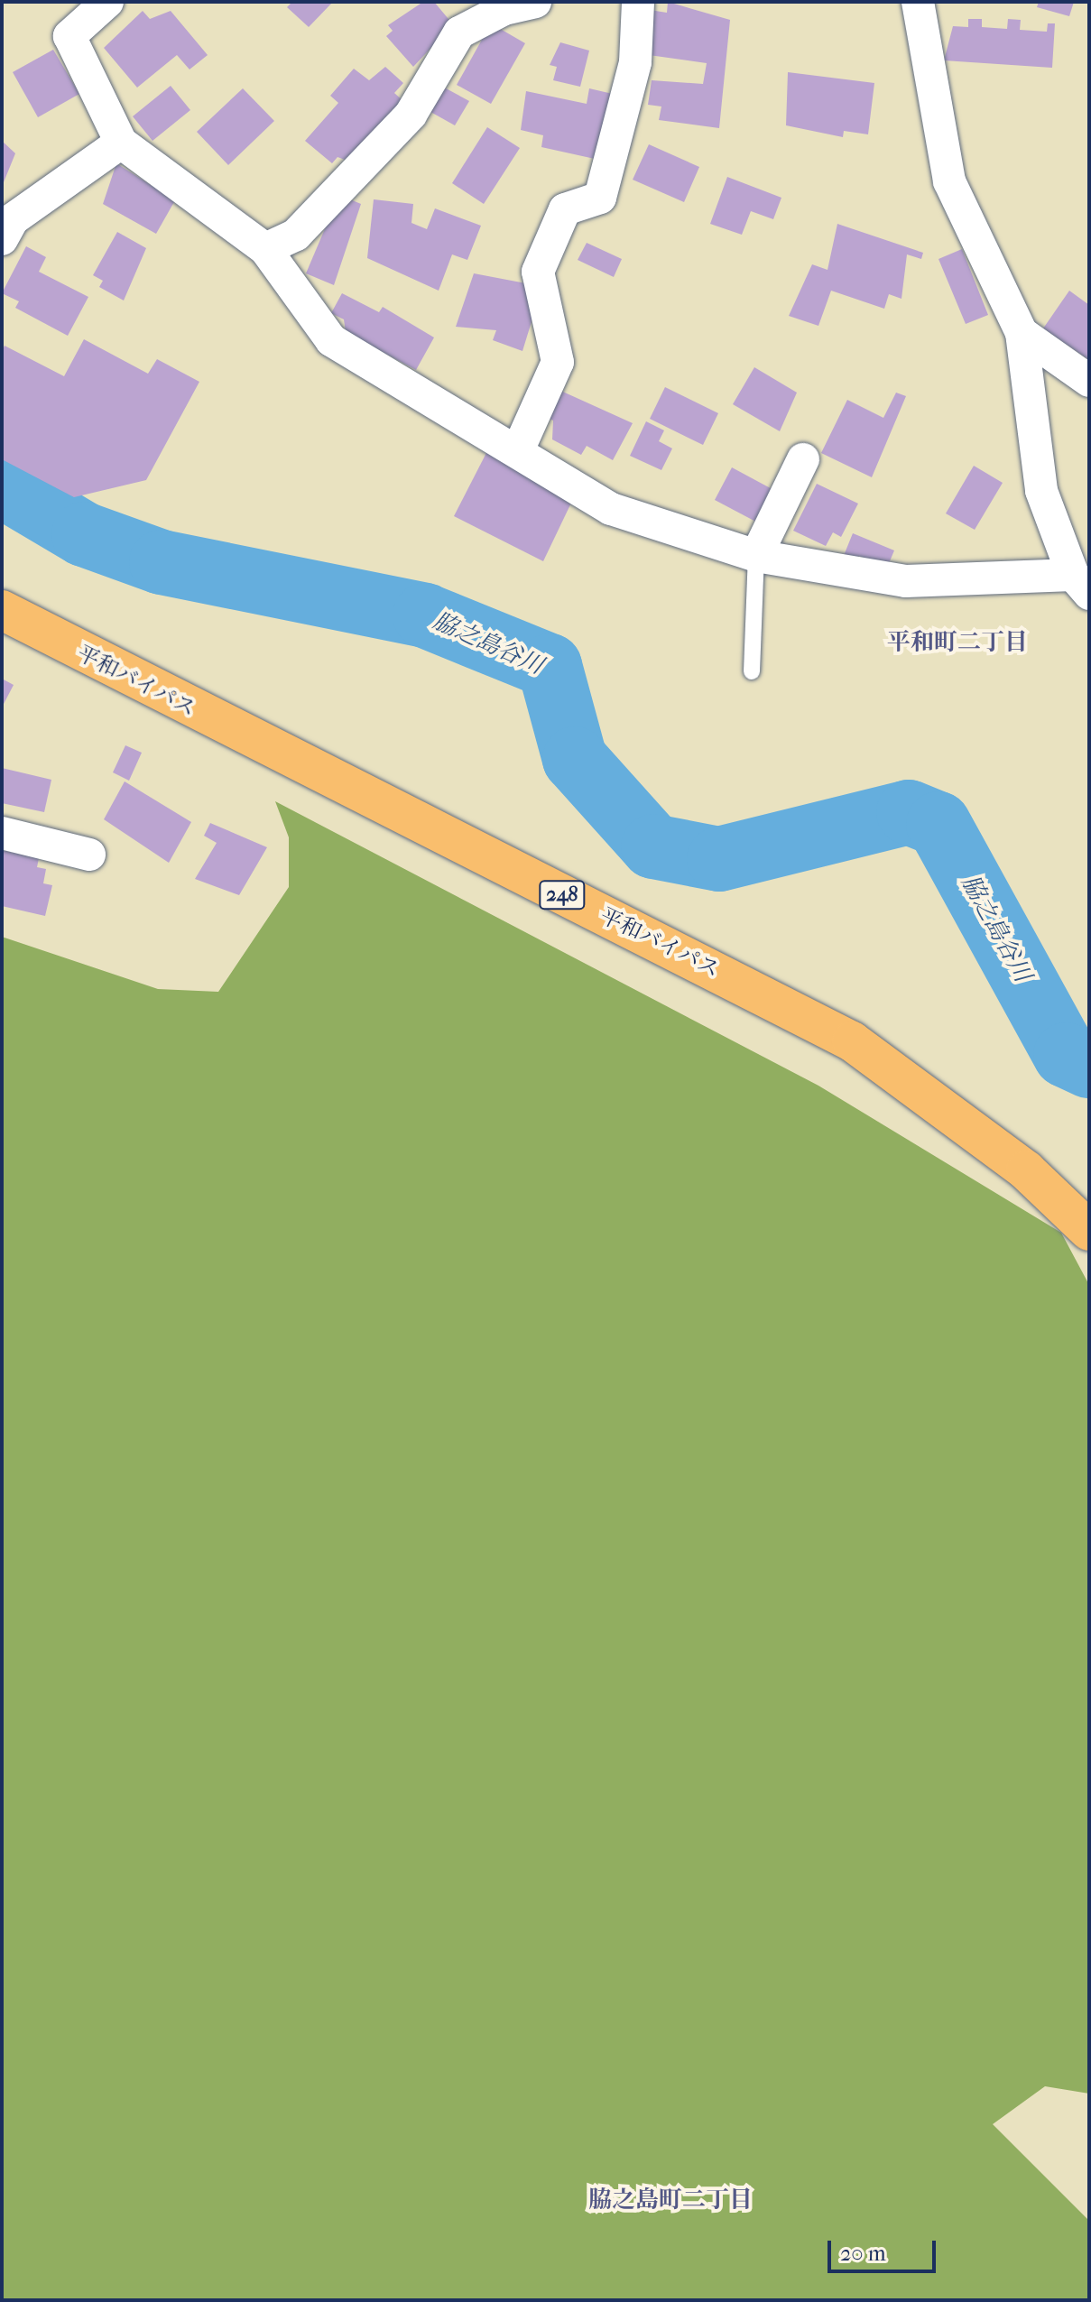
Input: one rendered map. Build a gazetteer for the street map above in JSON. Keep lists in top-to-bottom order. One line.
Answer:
{"streets":{"highway":["平和バイパス","248"]},"districts":["平和町二丁目","脇之島町二丁目"],"water":["脇之島谷川"],"scale_bar":"20 m"}
